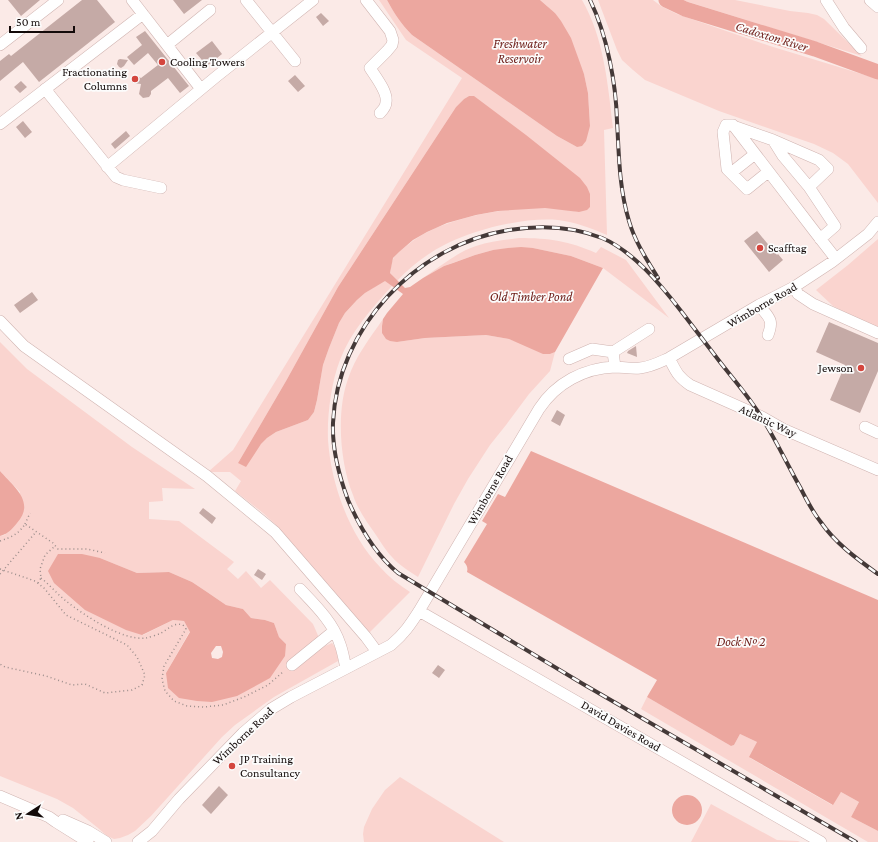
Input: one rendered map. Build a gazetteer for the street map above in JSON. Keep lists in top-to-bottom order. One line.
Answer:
{"streets":{"street":["Wimborne Road","Atlantic Way","David Davies Road"]},"crossings":[["Wimborne Road","Atlantic Way"],["Wimborne Road","David Davies Road"]],"water":["Cadoxton River","Freshwater Reservoir","Old Timber Pond","Dock Nº 2"],"places":["Cooling Towers","Fractionating Columns","Scafftag","Jewson","JP Training Consultancy"],"scale_bar":"50 m","north":"left"}
